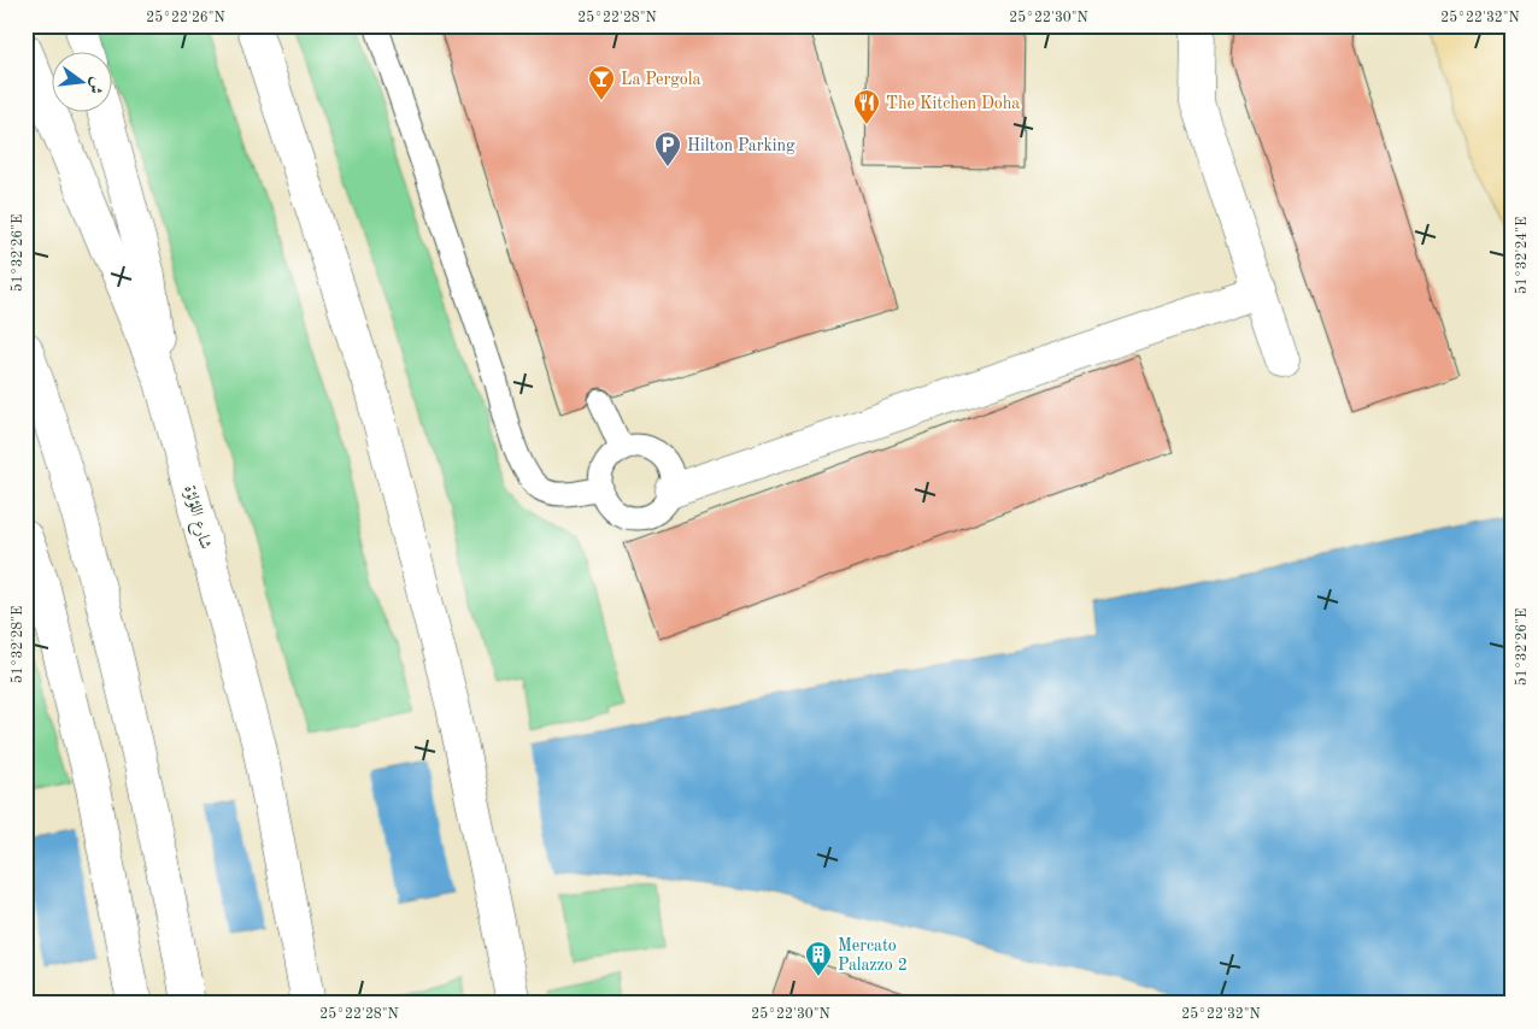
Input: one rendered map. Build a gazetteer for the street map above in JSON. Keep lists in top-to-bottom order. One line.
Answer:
{"streets":{"main road":["شارع اللؤلؤة"]},"places":{"bar":["La Pergola"],"restaurant":["The Kitchen Doha"],"parking":["Hilton Parking"],"building":["Mercato Palazzo 2"]},"north":"right","coordinates":["25°22'26\"N","25°22'28\"N","25°22'30\"N","25°22'32\"N","51°32'26\"E","51°32'24\"E","51°32'28\"E"]}
